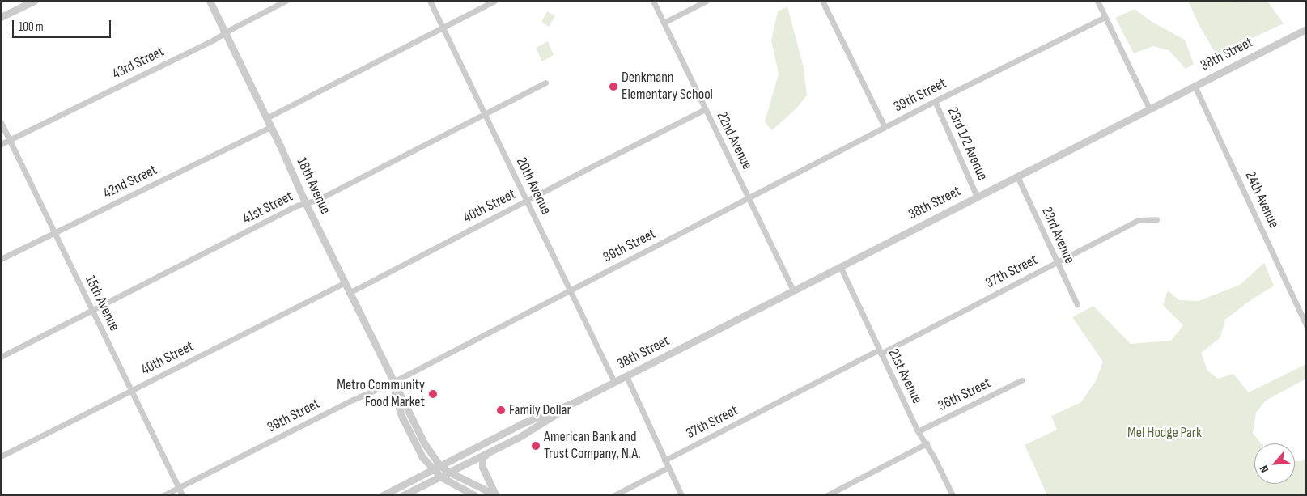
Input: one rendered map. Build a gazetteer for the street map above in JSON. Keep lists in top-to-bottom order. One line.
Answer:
{"streets":{"street":["38th Street","43rd Street","39th Street","22nd Avenue","23rd 1/2 Avenue","42nd Street","18th Avenue","20th Avenue","24th Avenue","40th Street","41st Street","23rd Avenue","37th Street","15th Avenue","21st Avenue","36th Street"]},"crossings":[["38th Street","22nd Avenue"],["38th Street","23rd 1/2 Avenue"],["38th Street","18th Avenue"],["38th Street","20th Avenue"],["38th Street","24th Avenue"],["38th Street","23rd Avenue"],["38th Street","21st Avenue"],["43rd Street","18th Avenue"],["43rd Street","15th Avenue"],["39th Street","22nd Avenue"],["39th Street","23rd 1/2 Avenue"],["39th Street","18th Avenue"],["39th Street","20th Avenue"],["39th Street","15th Avenue"],["22nd Avenue","40th Street"],["42nd Street","18th Avenue"],["42nd Street","15th Avenue"],["18th Avenue","40th Street"],["18th Avenue","41st Street"],["20th Avenue","40th Street"],["20th Avenue","41st Street"],["40th Street","15th Avenue"],["41st Street","15th Avenue"],["23rd Avenue","37th Street"],["37th Street","21st Avenue"],["21st Avenue","36th Street"]],"parks":["Mel Hodge Park"],"places":["Denkmann Elementary School","Metro Community Food Market","Family Dollar","American Bank and Trust Company, N.A."],"scale_bar":"100 m","north":"bottom left"}
